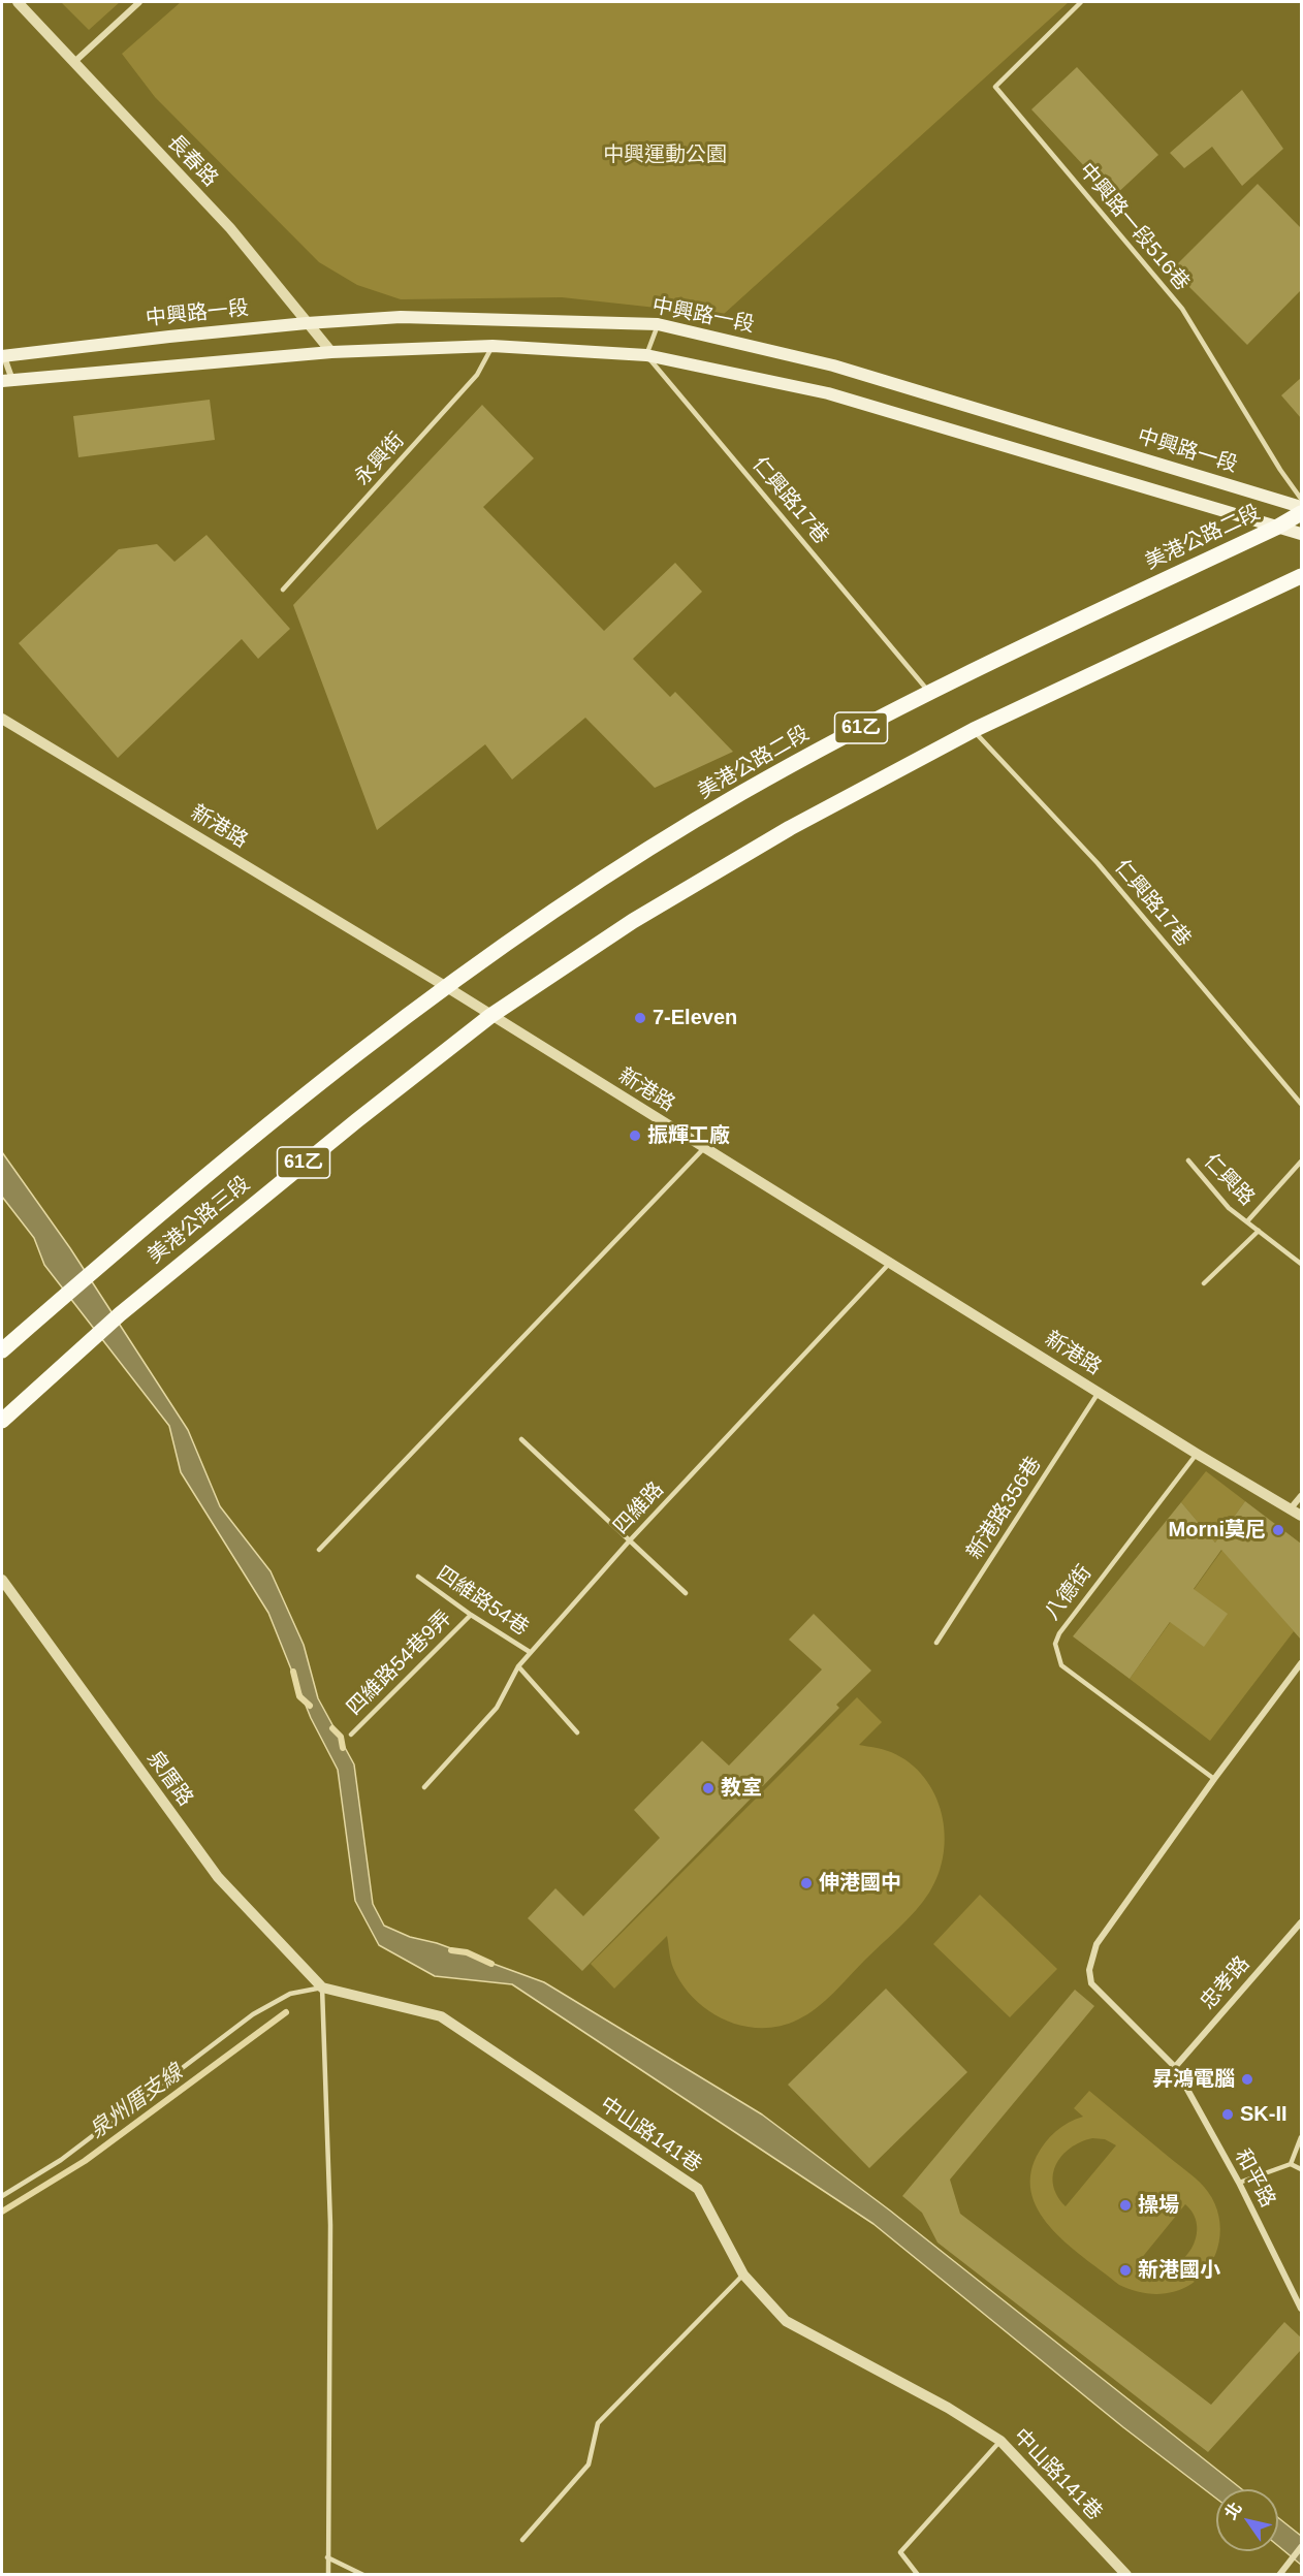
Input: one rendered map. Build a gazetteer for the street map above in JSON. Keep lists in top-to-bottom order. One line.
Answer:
{"streets":{"main road":["中興路一段","美港公路二段","61乙","美港公路三段"],"street":["長春路","新港路","泉厝路","忠孝路","中山路141巷","和平路"],"lane":["中興路一段516巷","永興街","仁興路17巷","仁興路","四維路","新港路356巷","八德街","四維路54巷","四維路54巷9弄"]},"crossings":[["長春路","中興路一段"],["仁興路17巷","美港公路二段"],["仁興路17巷","61乙"],["美港公路二段","新港路"],["美港公路二段","美港公路三段"],["61乙","新港路"],["61乙","美港公路三段"],["新港路","美港公路三段"],["新港路","四維路"],["新港路","新港路356巷"],["新港路","八德街"],["四維路","四維路54巷"],["八德街","和平路"],["四維路54巷","四維路54巷9弄"],["泉厝路","中山路141巷"],["忠孝路","和平路"]],"water":["泉州厝支線"],"parks":["中興運動公園"],"places":["7-Eleven","振輝工廠","Morni莫尼","教室","伸港國中","昇鴻電腦","SK-II","操場","新港國小"],"north":"top left"}
